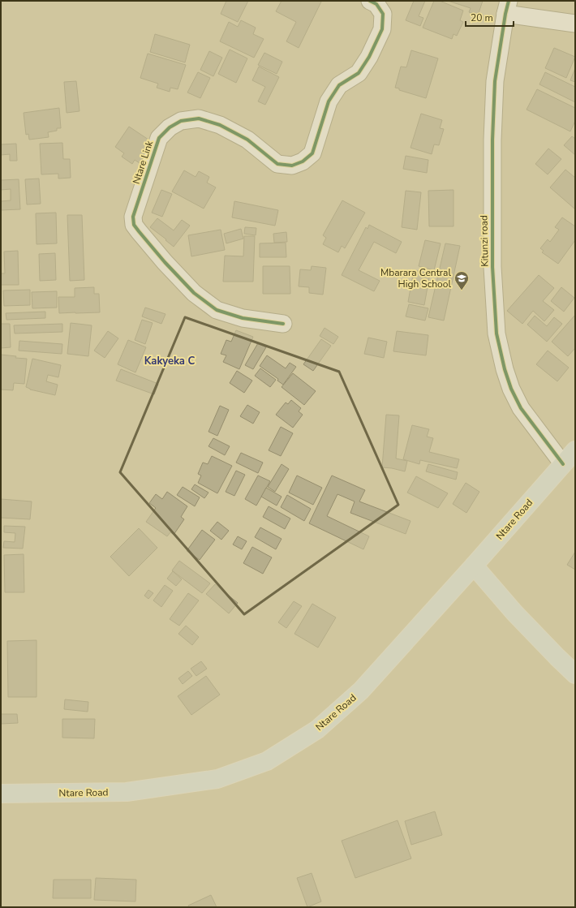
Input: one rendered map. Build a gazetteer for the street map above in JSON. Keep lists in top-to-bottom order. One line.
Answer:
{"streets":{"main road":["Ntare Road"],"street":["Ntare Link","Kitunzi road"]},"crossings":[["Kitunzi road","Ntare Road"]],"districts":["Kakyeka C"],"places":{"school or university":["Mbarara Central High School"]},"scale_bar":"20 m"}
